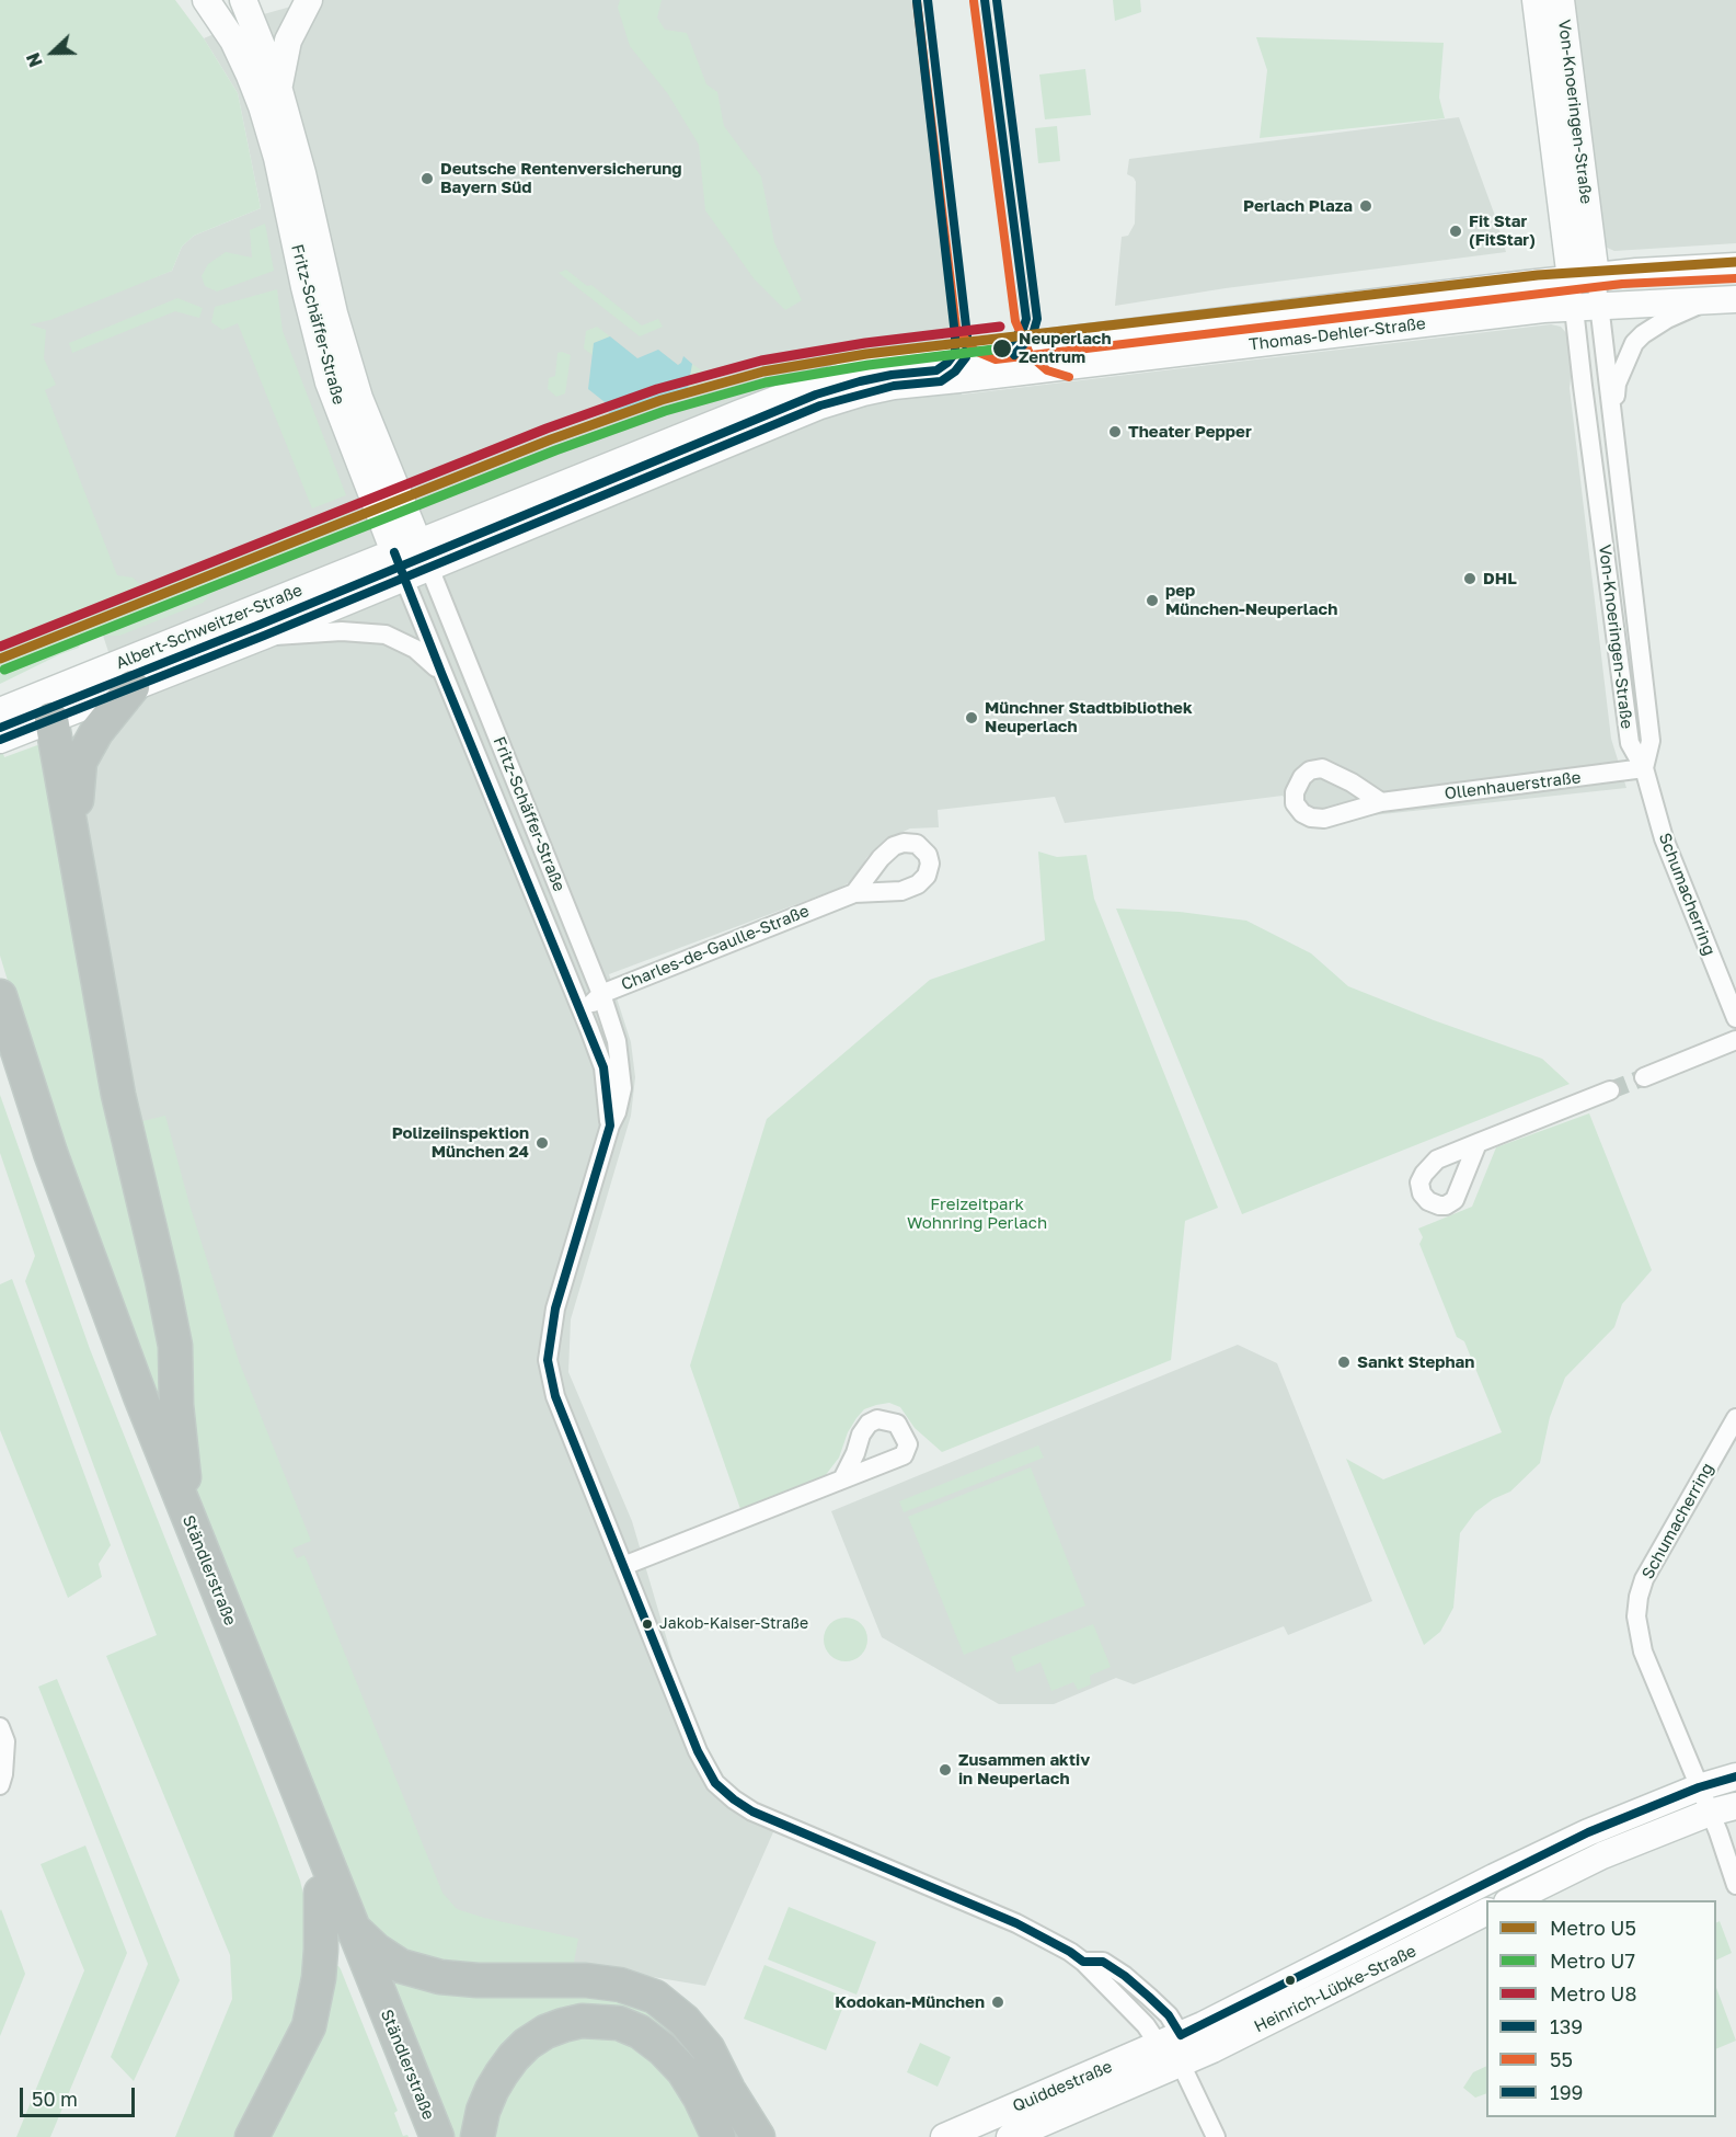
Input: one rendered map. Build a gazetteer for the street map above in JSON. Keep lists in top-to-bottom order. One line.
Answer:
{"streets":{"highway":["Ständlerstraße"],"main road":["Von-Knoeringen-Straße","Fritz-Schäffer-Straße","Thomas-Dehler-Straße","Albert-Schweitzer-Straße","Heinrich-Lübke-Straße","Quiddestraße"],"street":["Ollenhauerstraße","Schumacherring","Charles-de-Gaulle-Straße"]},"crossings":[["Von-Knoeringen-Straße","Thomas-Dehler-Straße"],["Von-Knoeringen-Straße","Ollenhauerstraße"],["Von-Knoeringen-Straße","Schumacherring"],["Fritz-Schäffer-Straße","Thomas-Dehler-Straße"],["Fritz-Schäffer-Straße","Albert-Schweitzer-Straße"],["Fritz-Schäffer-Straße","Charles-de-Gaulle-Straße"],["Fritz-Schäffer-Straße","Heinrich-Lübke-Straße"],["Fritz-Schäffer-Straße","Quiddestraße"],["Thomas-Dehler-Straße","Albert-Schweitzer-Straße"],["Ollenhauerstraße","Schumacherring"],["Schumacherring","Heinrich-Lübke-Straße"],["Heinrich-Lübke-Straße","Quiddestraße"]],"parks":["Freizeitpark Wohnring Perlach"],"places":["Deutsche Rentenversicherung Bayern Süd","Perlach Plaza","Fit Star (FitStar)","Neuperlach Zentrum","Theater Pepper","DHL","pep München-Neuperlach","Münchner Stadtbibliothek Neuperlach","Polizeiinspektion München 24","Sankt Stephan","Jakob-Kaiser-Straße","Zusammen aktiv in Neuperlach","Kodokan-München"],"lines":["transit line 139","transit line 199","transit line 55","metro line U5","metro line U8","metro line U7"],"legend":["Metro U5","Metro U7","Metro U8","139","55","199"],"scale_bar":"50 m","north":"left"}
